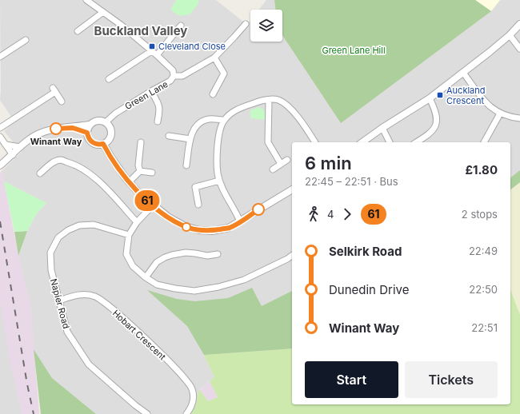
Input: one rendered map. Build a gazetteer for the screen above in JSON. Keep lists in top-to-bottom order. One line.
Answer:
{"streets":{"street":["Green Lane","Napier Road","Hobart Crescent"]},"crossings":[["Napier Road","Hobart Crescent"]],"districts":["Buckland Valley"],"parks":["Green Lane Hill"],"places":{"transit":["Cleveland Close","Auckland Crescent"],"other":["Winant Way"]},"lines":["bus line 61"],"page":{"on_map":"61","heading":["6 min","22:45 – 22:51 · Bus","£1.80"],"legs":["4","61","2 stops"],"list":[{"name":"Selkirk Road","value":"22:49"},{"name":"Dunedin Drive","value":"22:50"},{"name":"Winant Way","value":"22:51"}],"buttons":["Start","Tickets"]}}
